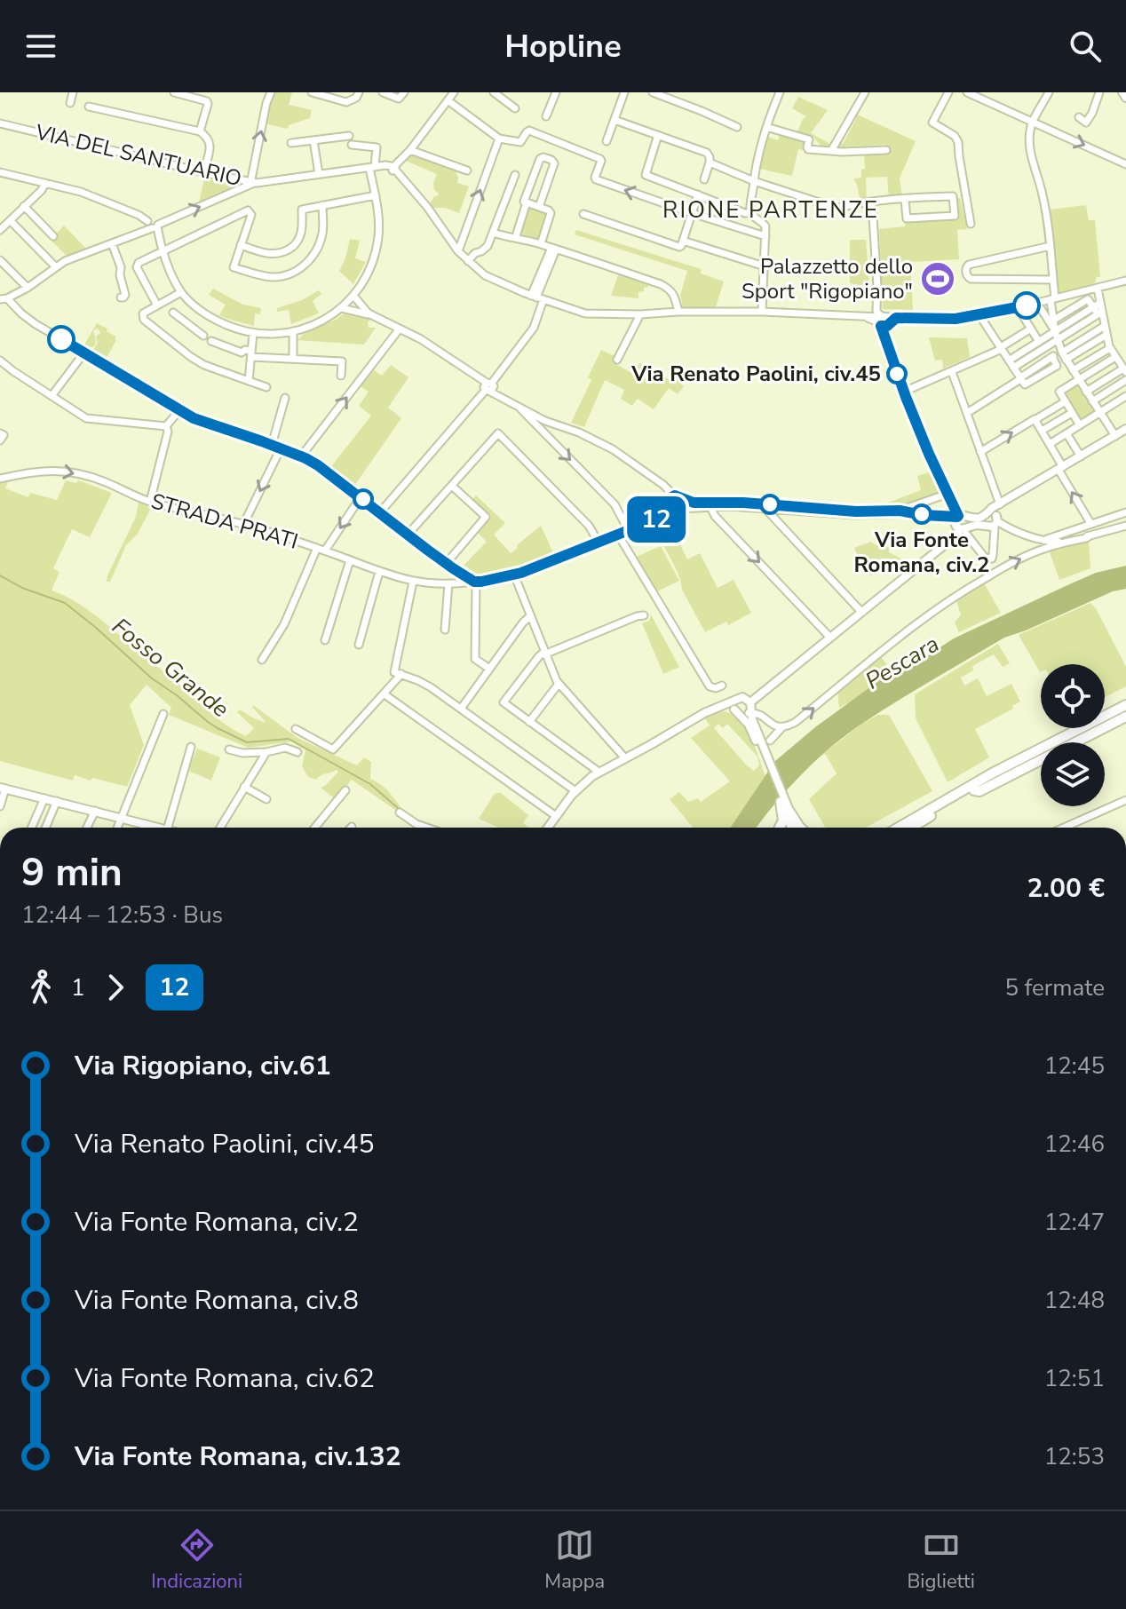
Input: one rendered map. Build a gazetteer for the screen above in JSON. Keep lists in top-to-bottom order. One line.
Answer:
{"streets":{"street":["VIA DEL SANTUARIO","STRADA PRATI"]},"districts":["RIONE PARTENZE"],"water":["Pescara","Fosso Grande"],"places":{"sports":["Palazzetto dello Sport \"Rigopiano\""],"other":["Via Renato Paolini, civ.45","Via Fonte Romana, civ.2"]},"lines":["bus line 12"],"page":{"header":"Hopline","on_map":"12","heading":["9 min","12:44 – 12:53 · Bus","2.00 €"],"legs":["1","12","5 fermate"],"list":[{"name":"Via Rigopiano, civ.61","value":"12:45"},{"name":"Via Renato Paolini, civ.45","value":"12:46"},{"name":"Via Fonte Romana, civ.2","value":"12:47"},{"name":"Via Fonte Romana, civ.8","value":"12:48"},{"name":"Via Fonte Romana, civ.62","value":"12:51"},{"name":"Via Fonte Romana, civ.132","value":"12:53"}],"tabs":["Indicazioni","Mappa","Biglietti"]}}
